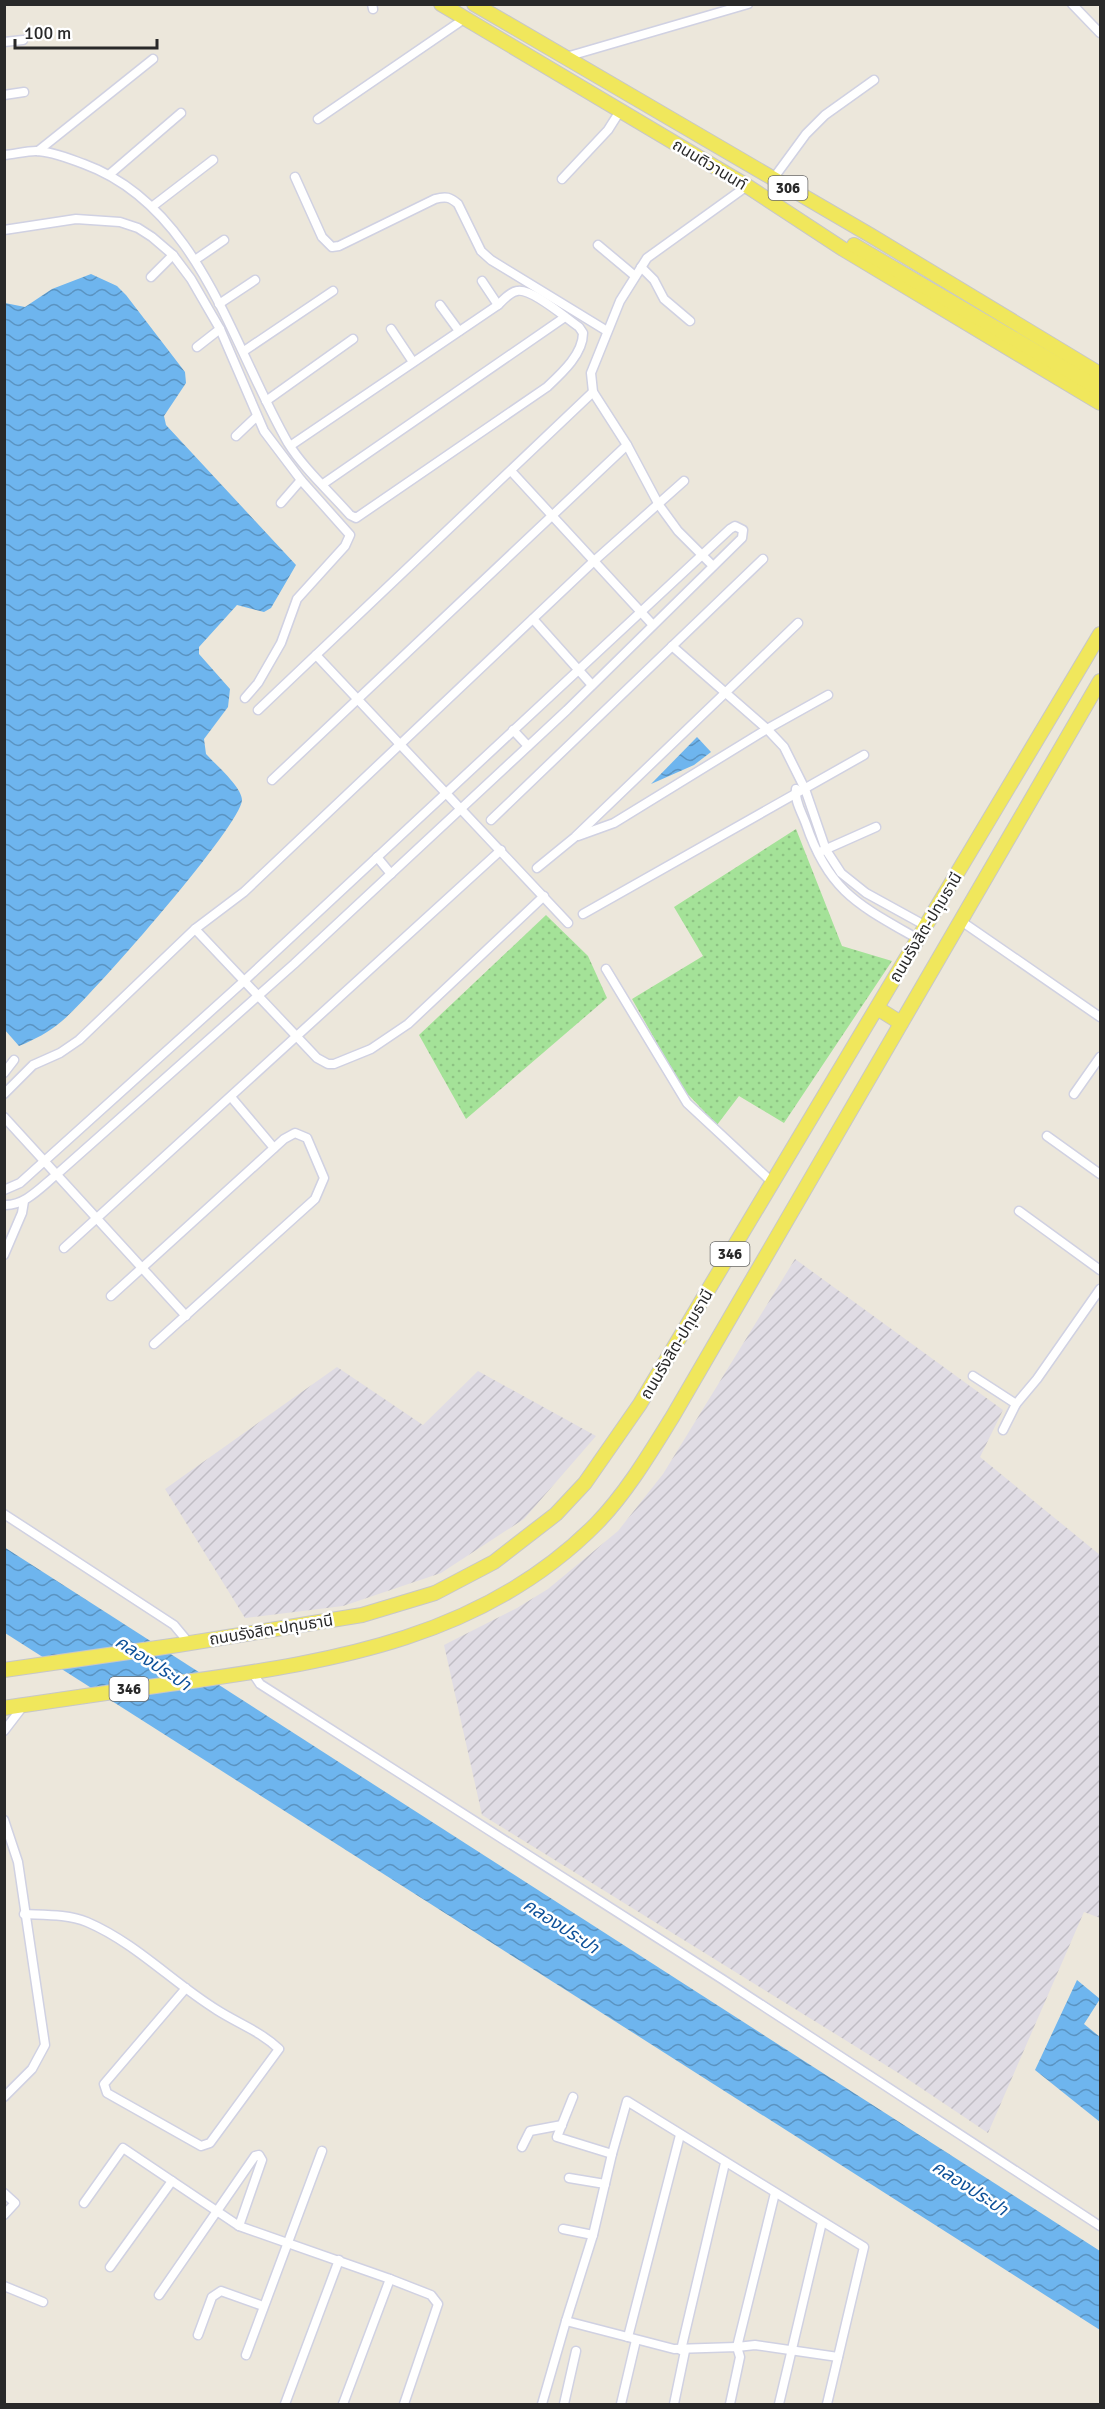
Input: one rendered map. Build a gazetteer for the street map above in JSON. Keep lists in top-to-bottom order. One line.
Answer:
{"streets":{"main road":["ถนนติวานนท์","306","ถนนรังสิต-ปทุมธานี","346"]},"crossings":[["ถนนติวานนท์","306"]],"water":["คลองประปา"],"scale_bar":"100 m"}
